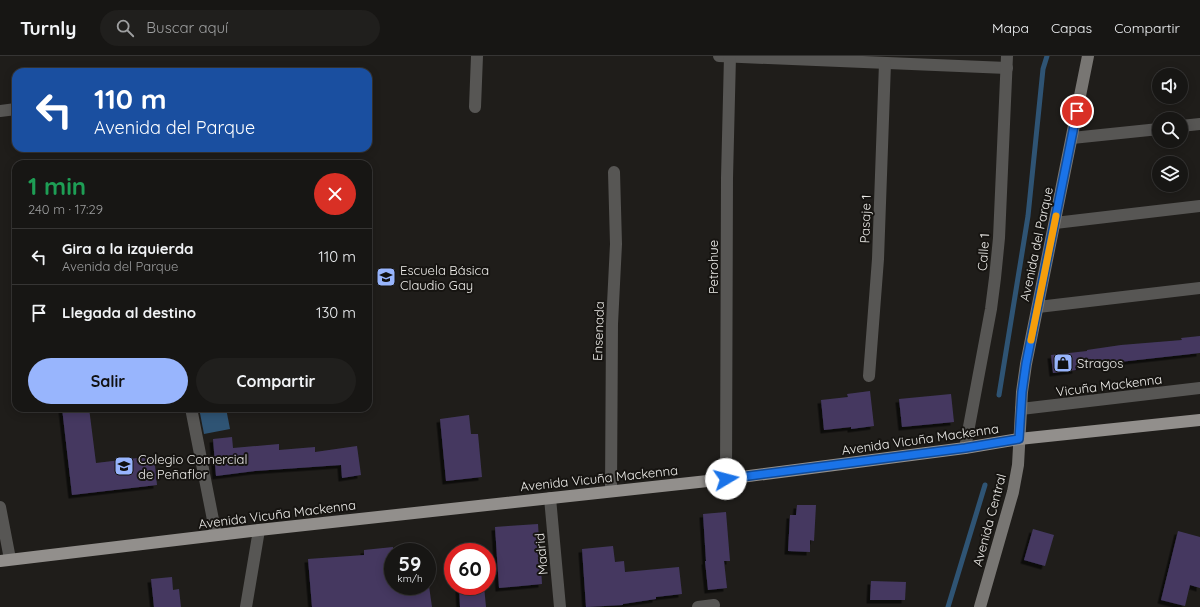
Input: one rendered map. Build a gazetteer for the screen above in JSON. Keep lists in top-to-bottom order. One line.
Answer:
{"streets":{"main road":["Avenida Vicuña Mackenna"],"street":["Pasaje 1","Avenida del Parque","Calle 1","Petrohue","Ensenada","Vicuña Mackenna","Avenida Central","Madrid"]},"crossings":[["Avenida del Parque","Vicuña Mackenna"],["Avenida del Parque","Avenida Vicuña Mackenna"],["Avenida del Parque","Avenida Central"],["Calle 1","Avenida Vicuña Mackenna"],["Petrohue","Avenida Vicuña Mackenna"],["Ensenada","Avenida Vicuña Mackenna"],["Avenida Vicuña Mackenna","Avenida Central"],["Avenida Vicuña Mackenna","Madrid"]],"places":{"school or university":["Escuela Básica Claudio Gay","Colegio Comercial de Peñaflor"],"shop":["Stragos"]},"page":{"header":"Turnly","search":"Buscar aquí","nav":["Mapa","Capas","Compartir"],"turn":["110 m","Avenida del Parque"],"heading":["1 min","240 m · 17:29"],"list":[{"name":"Gira a la izquierda","note":"Avenida del Parque","value":"110 m"},{"name":"Llegada al destino","value":"130 m"}],"buttons":["Salir","Compartir"],"speed":"59 km/h","limit":"60"}}
